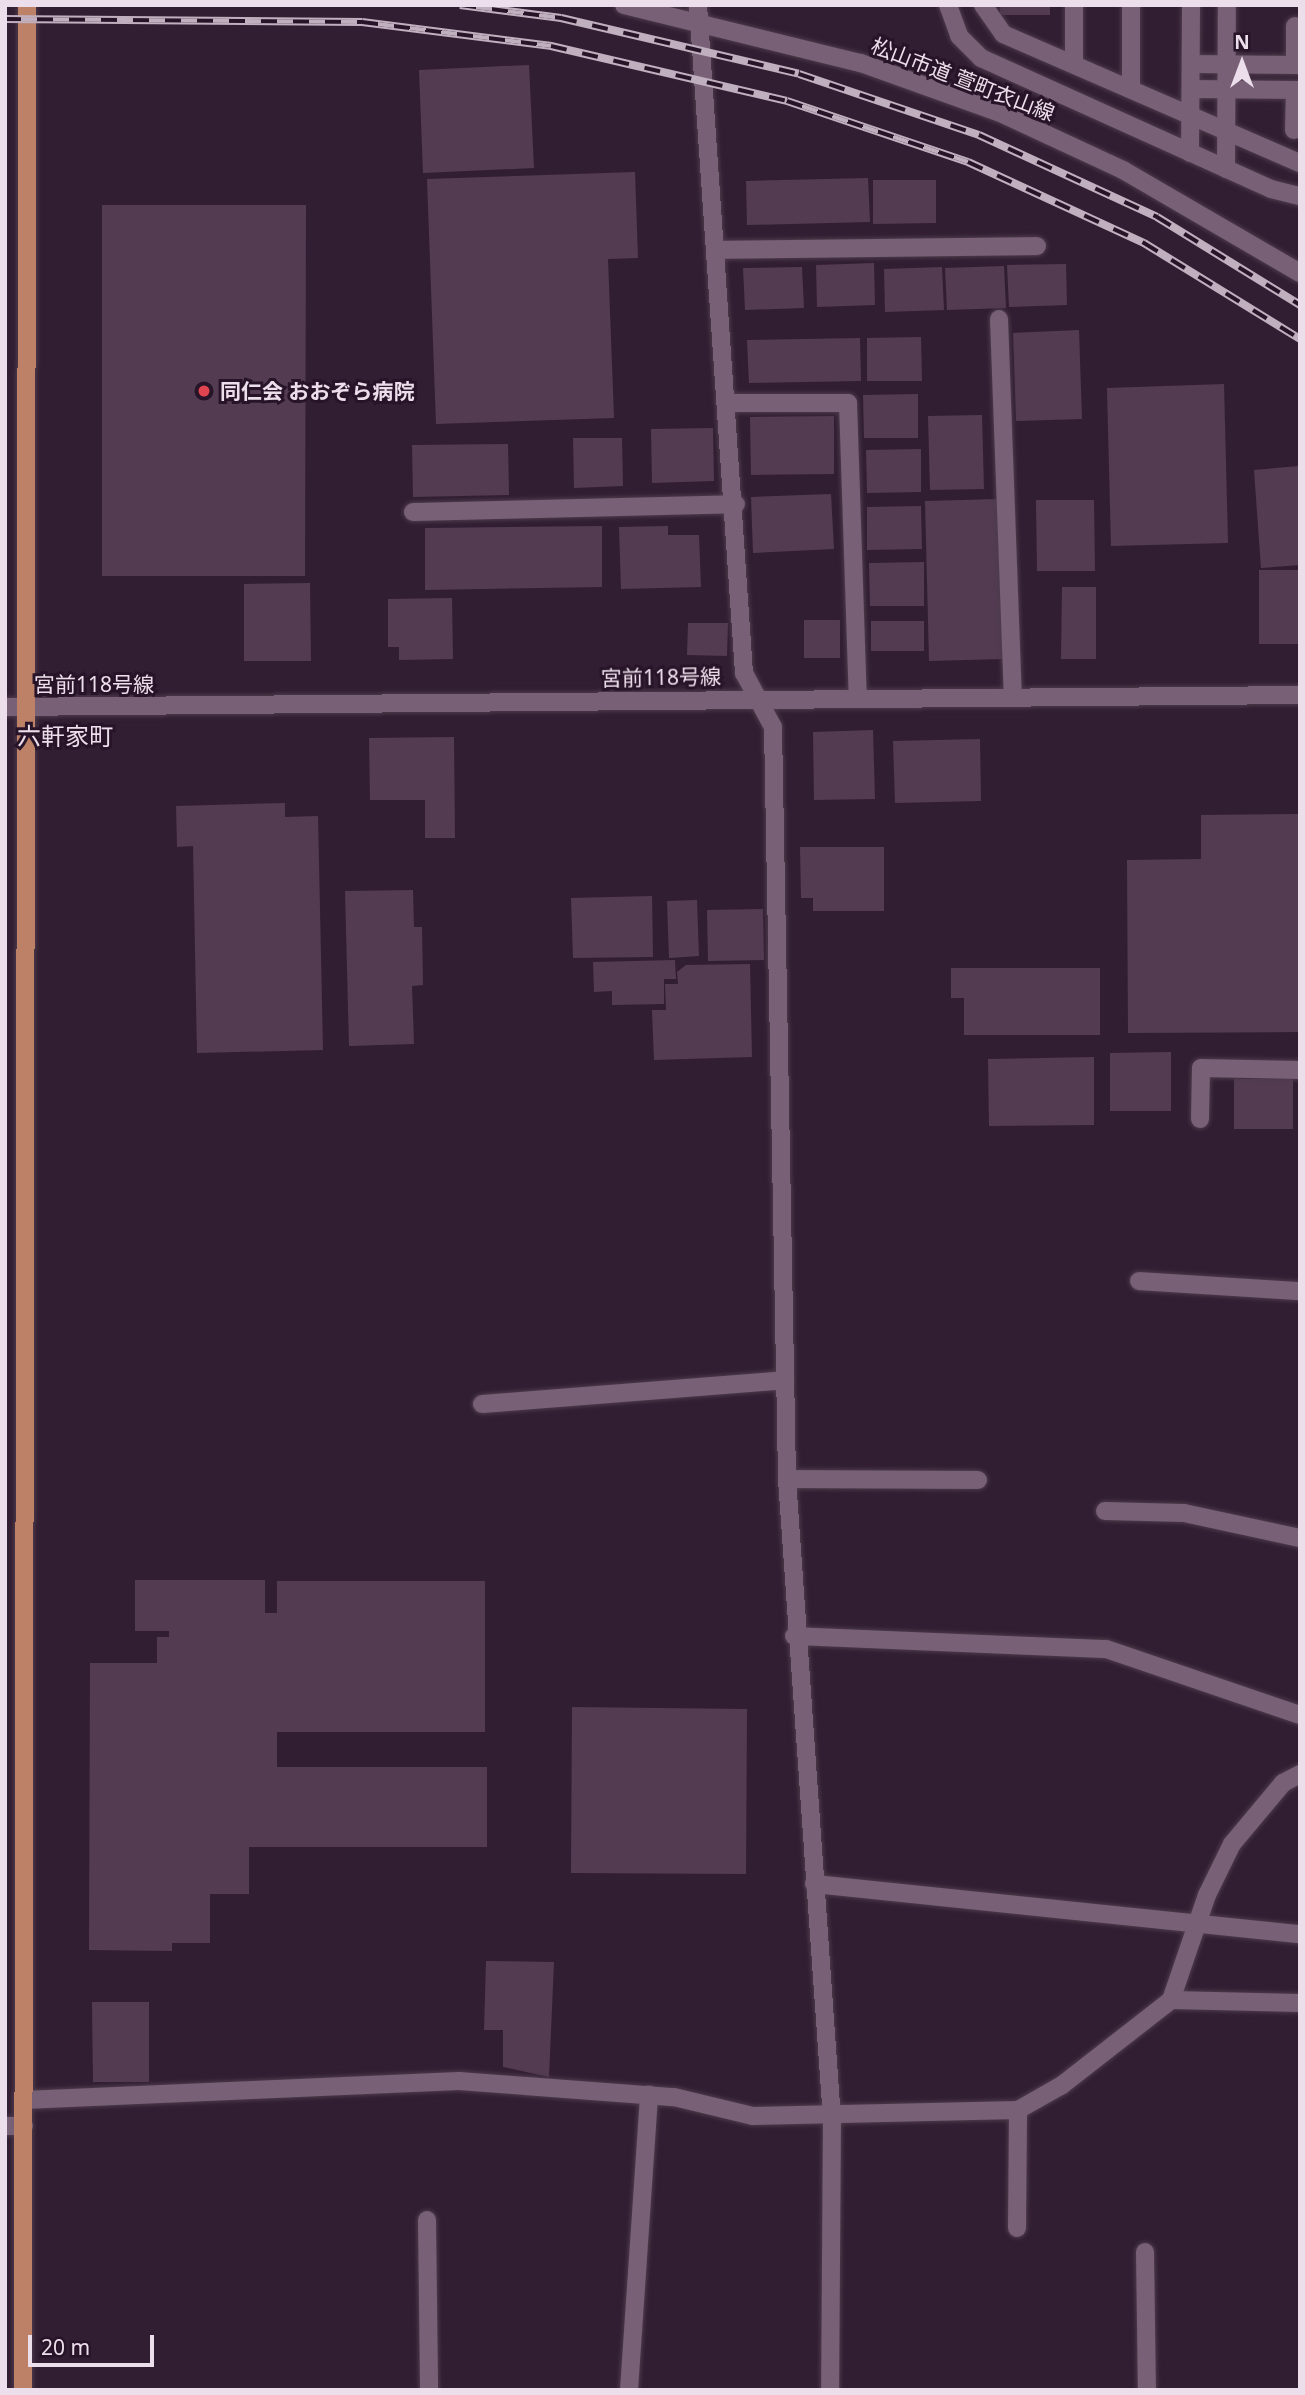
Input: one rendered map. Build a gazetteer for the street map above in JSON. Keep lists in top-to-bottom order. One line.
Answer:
{"streets":{"street":["松山市道 萱町衣山線","宮前118号線"]},"districts":["六軒家町"],"places":["同仁会 おおぞら病院"],"scale_bar":"20 m","north":"top"}
